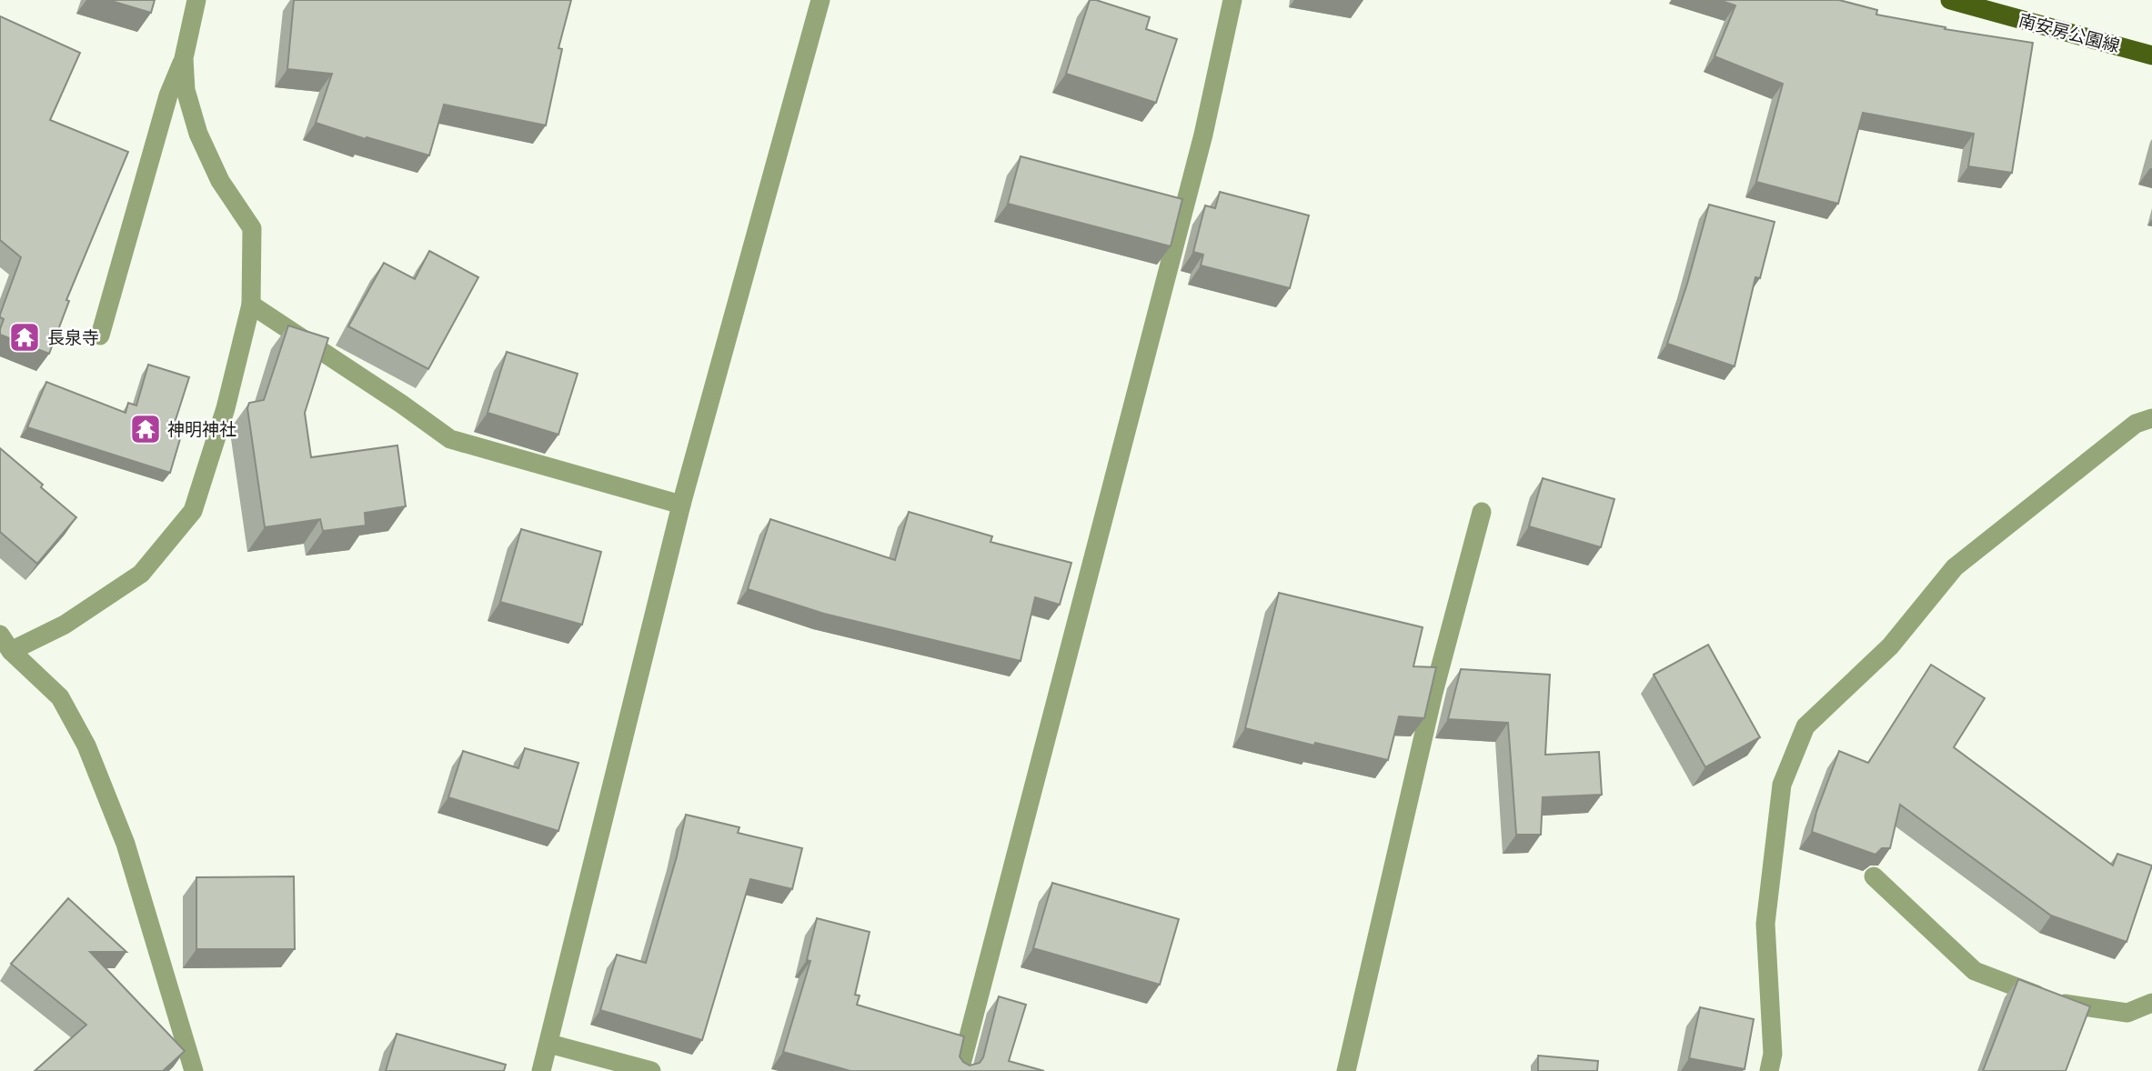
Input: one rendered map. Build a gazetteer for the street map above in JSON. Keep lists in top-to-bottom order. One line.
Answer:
{"streets":{"main road":["南安房公園線"]},"places":{"temple":["長泉寺","神明神社"]}}
